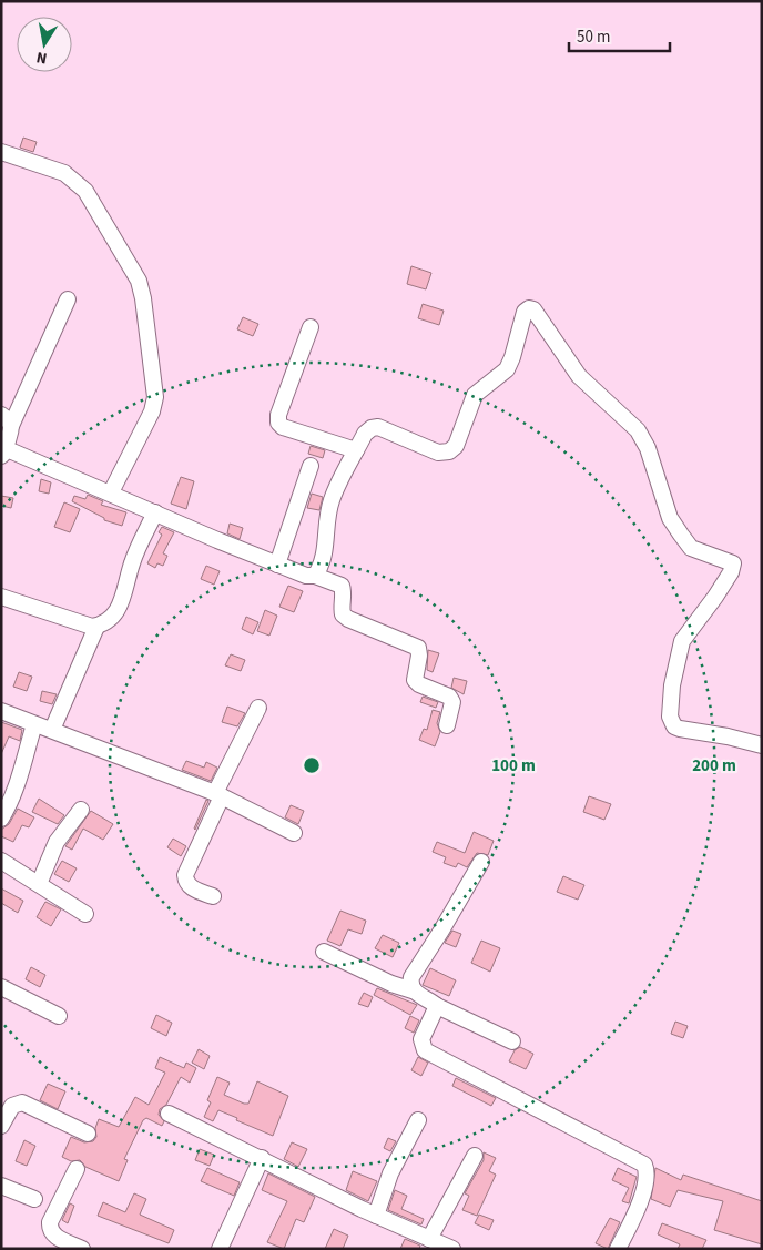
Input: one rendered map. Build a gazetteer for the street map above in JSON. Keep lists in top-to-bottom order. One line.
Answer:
{"scale_bar":"50 m","north":"bottom","rings":["100 m","200 m"]}
